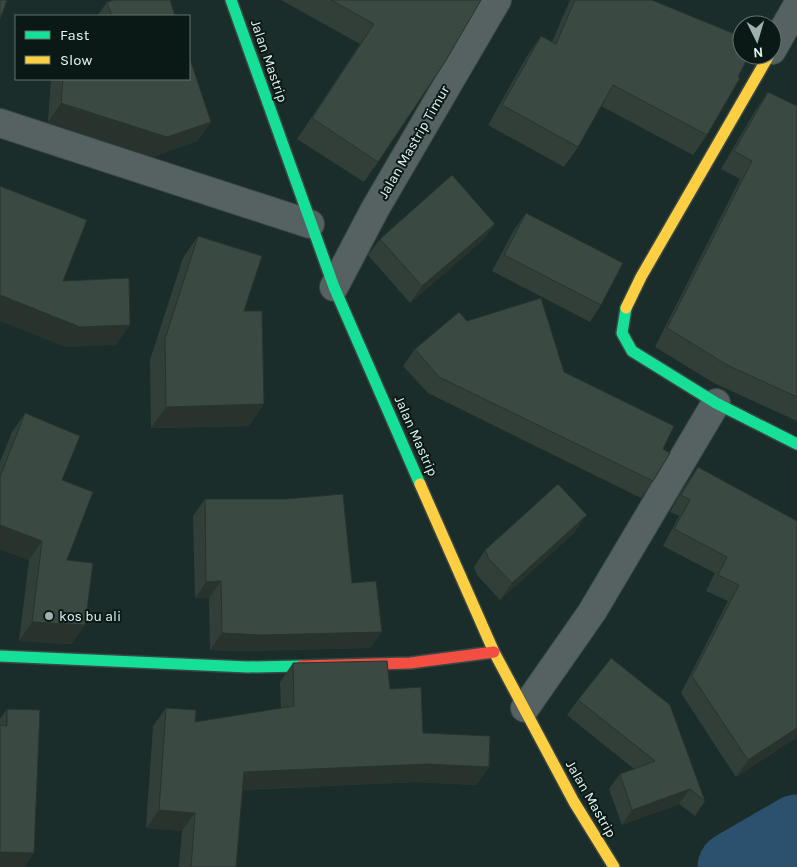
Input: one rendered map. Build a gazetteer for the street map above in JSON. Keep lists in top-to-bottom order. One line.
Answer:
{"streets":{"street":["Jalan Mastrip","Jalan Mastrip Timur"]},"crossings":[["Jalan Mastrip","Jalan Mastrip Timur"]],"places":["kos bu ali"],"legend":["Fast","Slow"],"north":"bottom"}
